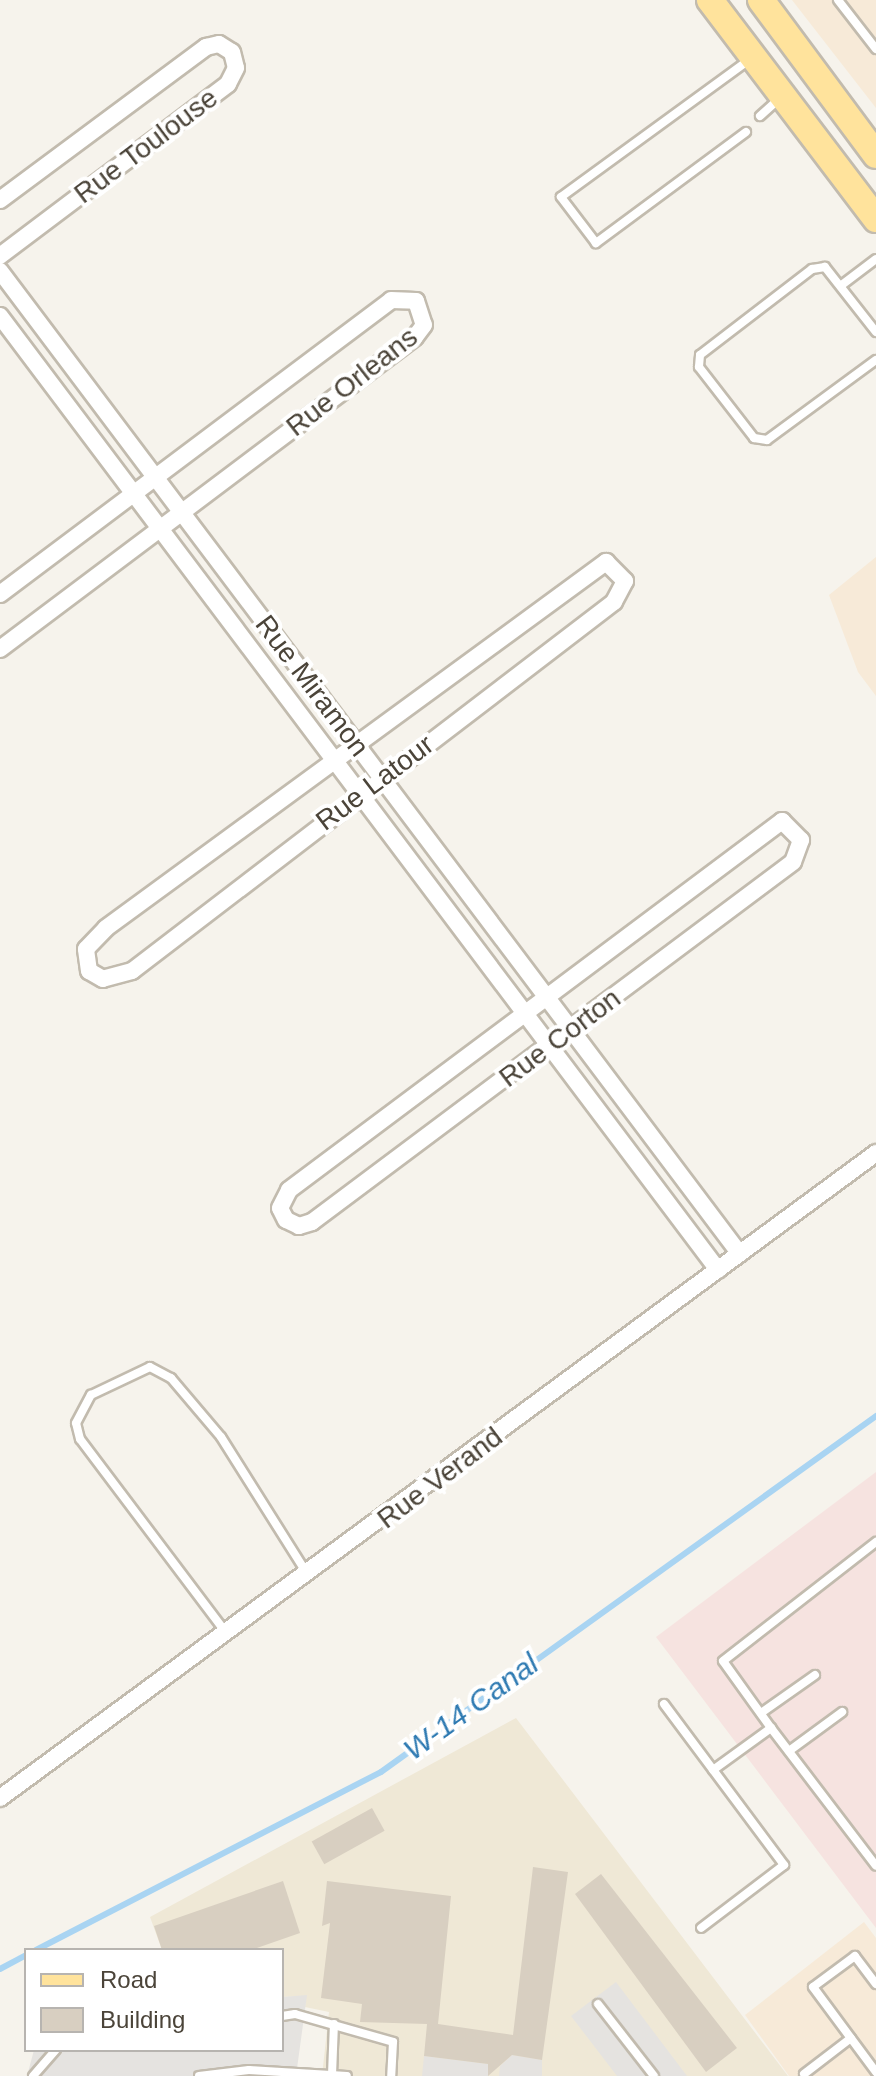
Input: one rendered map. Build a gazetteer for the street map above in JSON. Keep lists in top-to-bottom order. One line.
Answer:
{"streets":{"street":["Rue Toulouse","Rue Orleans","Rue Miramon","Rue Latour","Rue Corton","Rue Verand"]},"crossings":[["Rue Orleans","Rue Miramon"],["Rue Miramon","Rue Latour"],["Rue Miramon","Rue Corton"],["Rue Miramon","Rue Verand"]],"water":["W-14 Canal"],"legend":["Road","Building"]}
